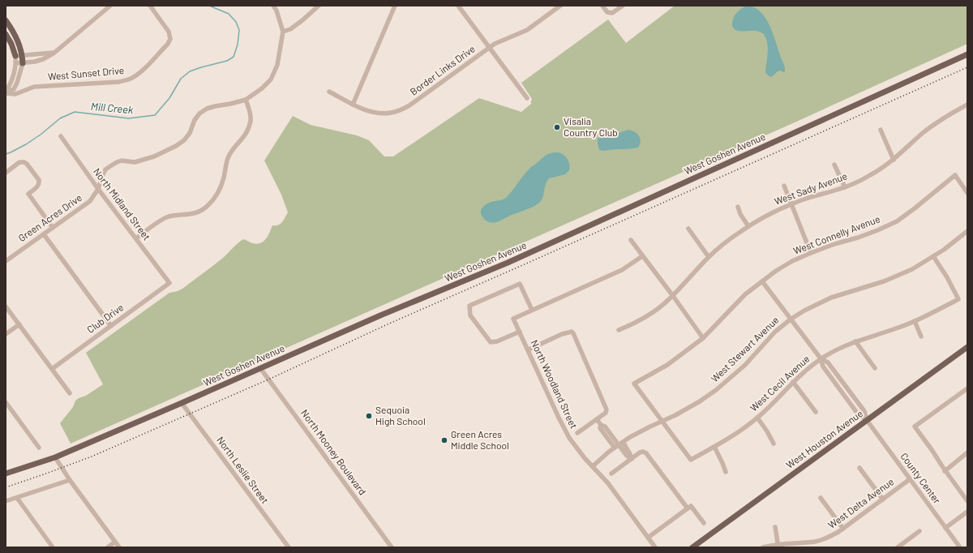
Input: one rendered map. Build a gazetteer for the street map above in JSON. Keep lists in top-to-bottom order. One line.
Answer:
{"streets":{"main road":["West Goshen Avenue","West Houston Avenue"],"street":["Border Links Drive","West Sunset Drive","West Sady Avenue","North Midland Street","Green Acres Drive","West Connelly Avenue","Club Drive","West Stewart Avenue","West Cecil Avenue","North Woodland Street","North Mooney Boulevard","North Leslie Street","County Center","West Delta Avenue"]},"crossings":[["West Goshen Avenue","North Mooney Boulevard"],["West Goshen Avenue","North Leslie Street"],["North Midland Street","Green Acres Drive"],["North Midland Street","Club Drive"],["West Connelly Avenue","West Stewart Avenue"],["West Connelly Avenue","West Cecil Avenue"],["West Connelly Avenue","County Center"],["West Stewart Avenue","West Cecil Avenue"],["West Stewart Avenue","North Woodland Street"],["West Stewart Avenue","County Center"],["West Cecil Avenue","County Center"],["West Houston Avenue","County Center"],["County Center","West Delta Avenue"]],"water":["Mill Creek"],"places":["Visalia Country Club","Sequoia High School","Green Acres Middle School"]}
